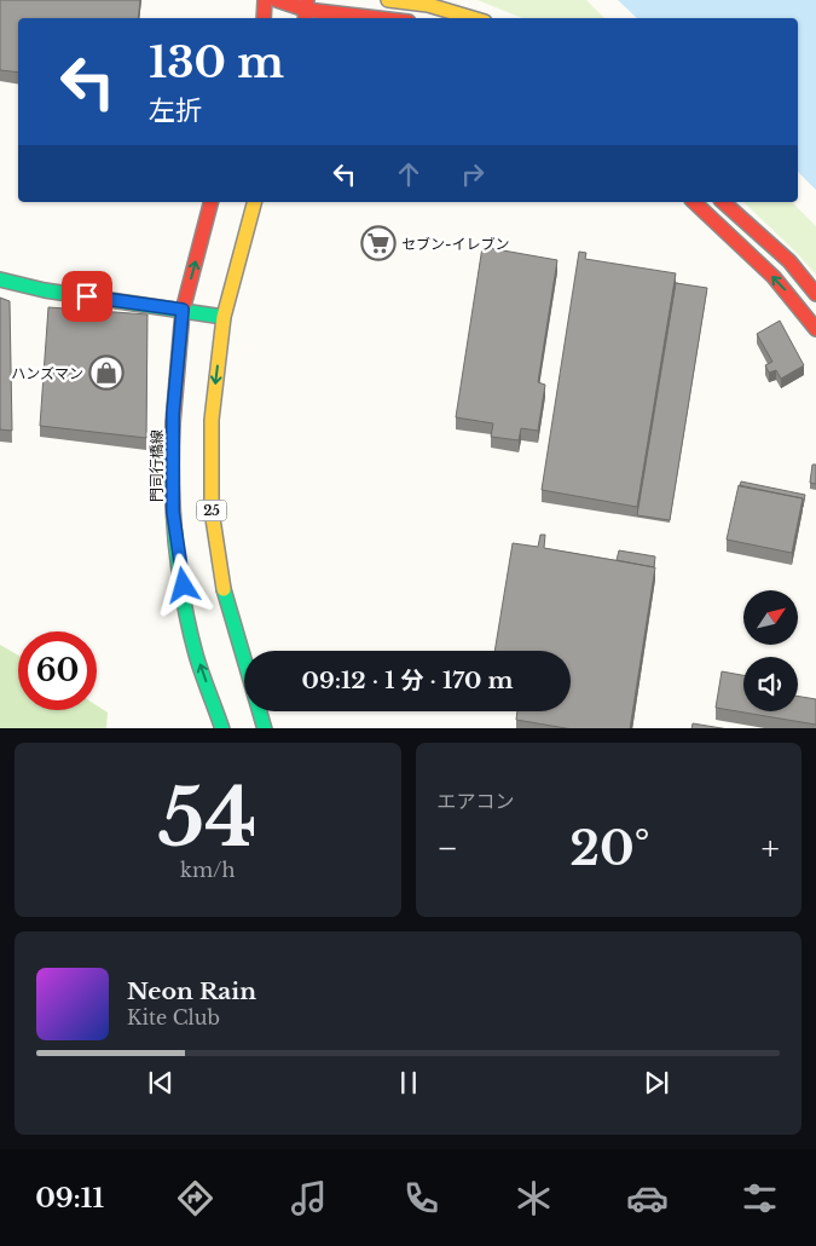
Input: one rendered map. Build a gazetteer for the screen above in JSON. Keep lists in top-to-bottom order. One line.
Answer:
{"streets":{"main road":["門司行橋線","25"]},"places":{"supermarket":["セブン-イレブン"],"shop":["ハンズマン"]},"north":"top right","page":{"turn":["130 m","左折"],"limit":"60","trip":"09:12 · 1 分 · 170 m","tile":[["54","km/h"],"エアコン"],"heat":["−","20°","+"],"song":["Neon Rain","Kite Club"],"tabs":"09:11"}}
